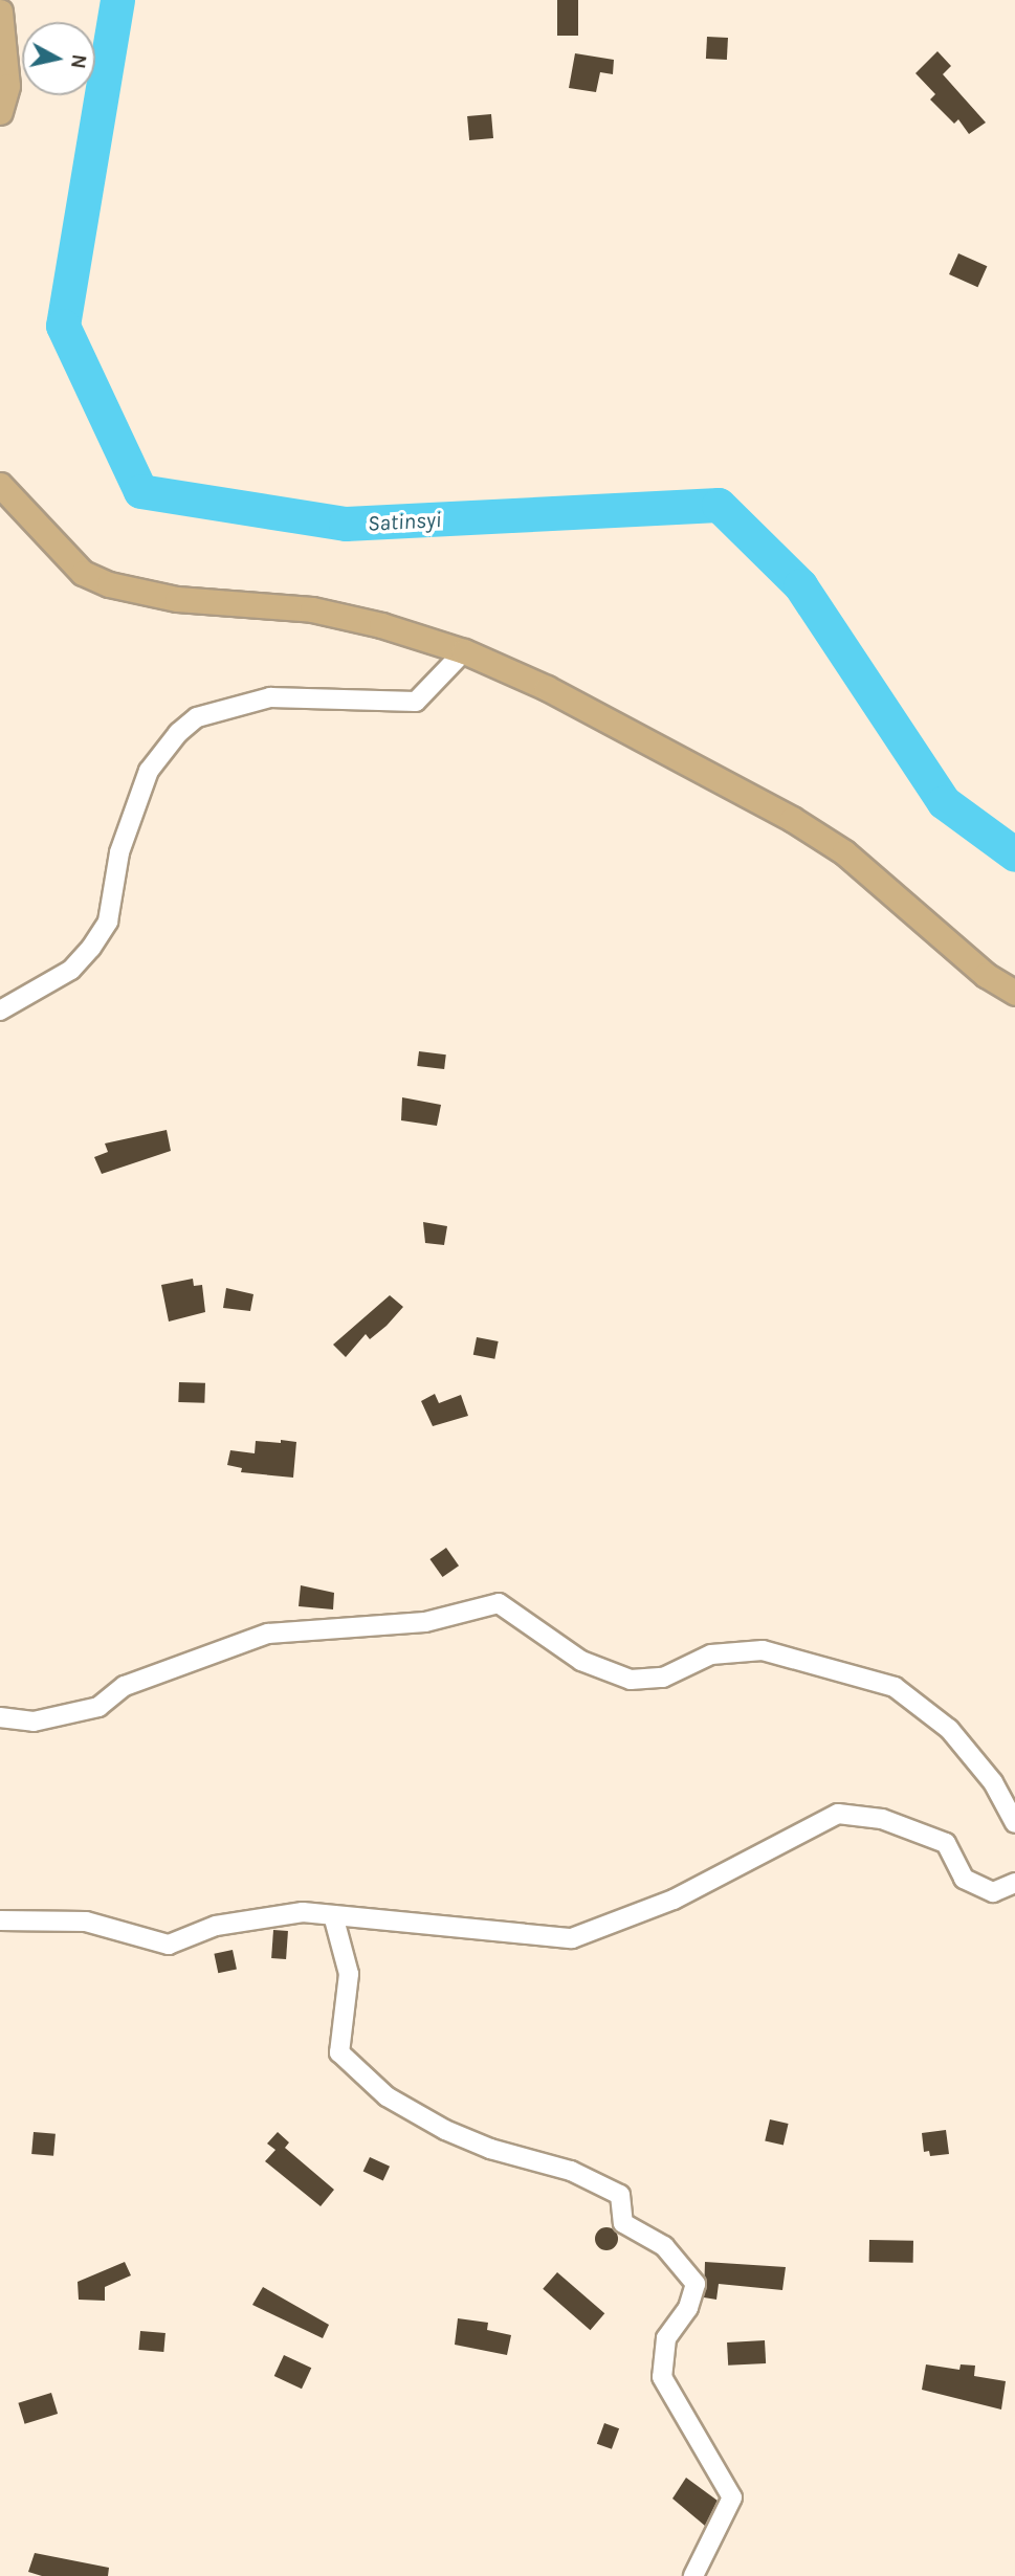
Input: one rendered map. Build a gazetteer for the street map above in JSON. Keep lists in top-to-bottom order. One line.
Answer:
{"water":["Satinsyi"],"north":"right"}
